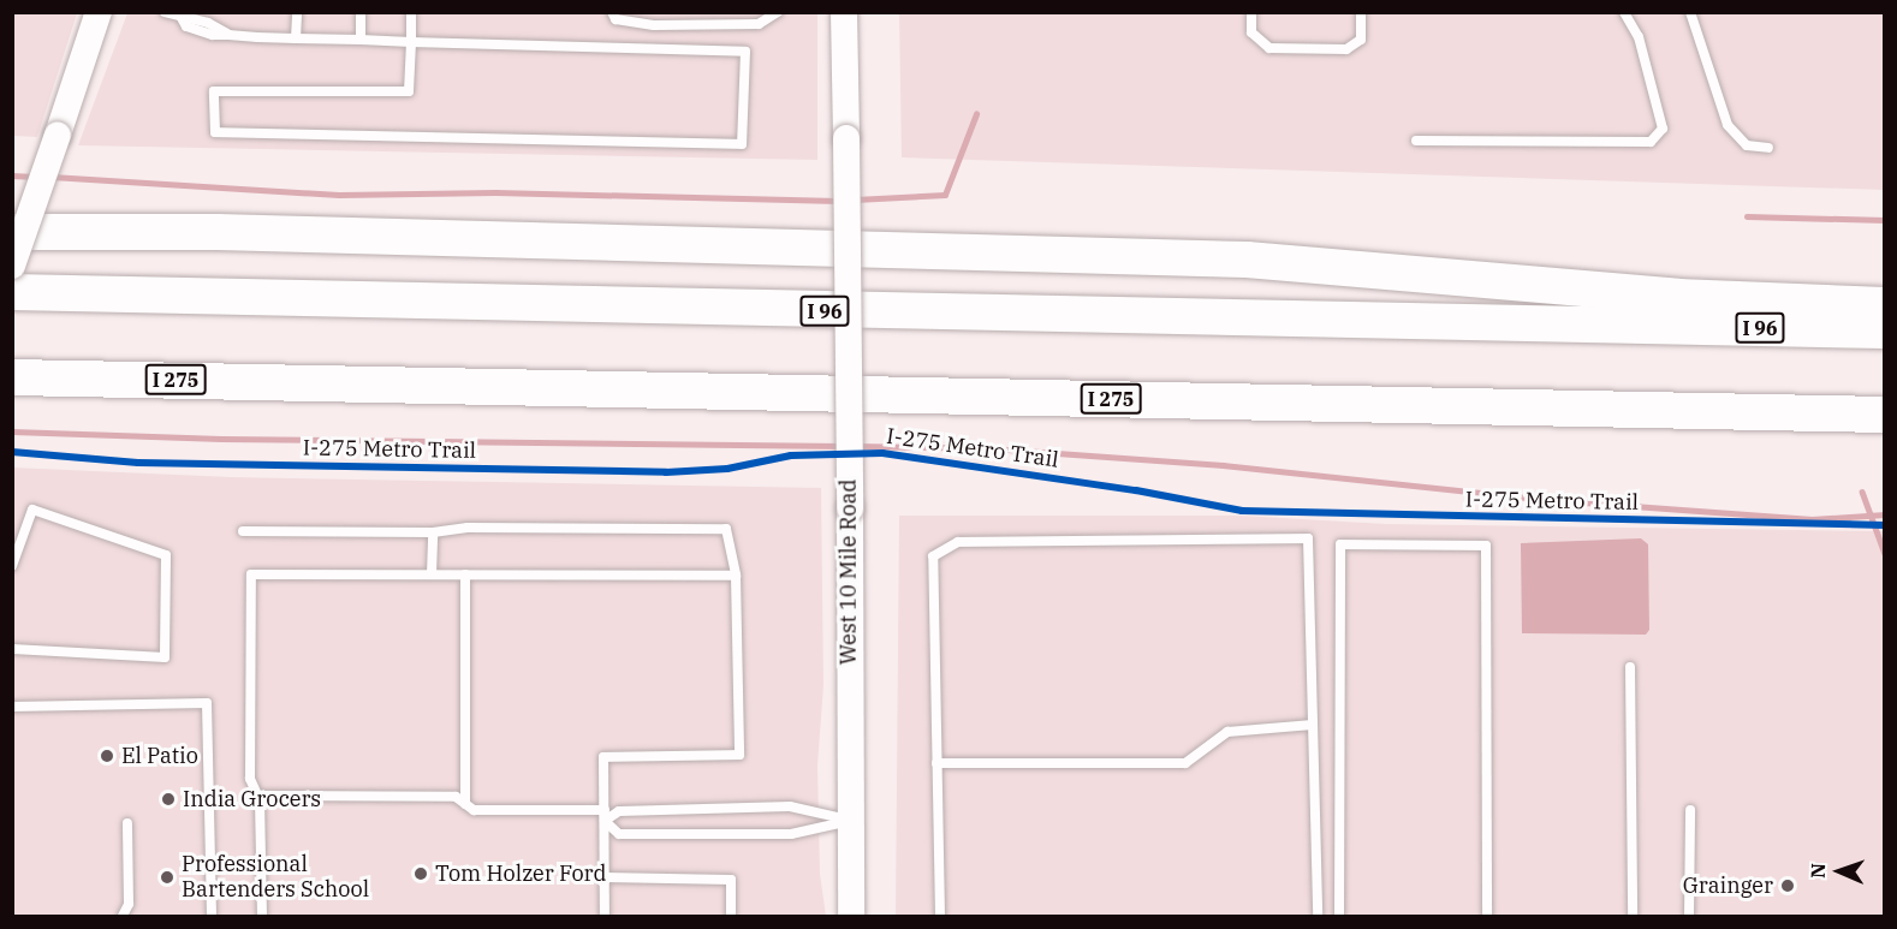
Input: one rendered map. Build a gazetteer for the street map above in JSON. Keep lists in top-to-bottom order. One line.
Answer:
{"streets":{"highway":["I 96","I 275"],"main road":["West 10 Mile Road"],"cycle path":["I-275 Metro Trail"]},"places":["El Patio","India Grocers","Tom Holzer Ford","Professional Bartenders School","Grainger"],"north":"left"}
